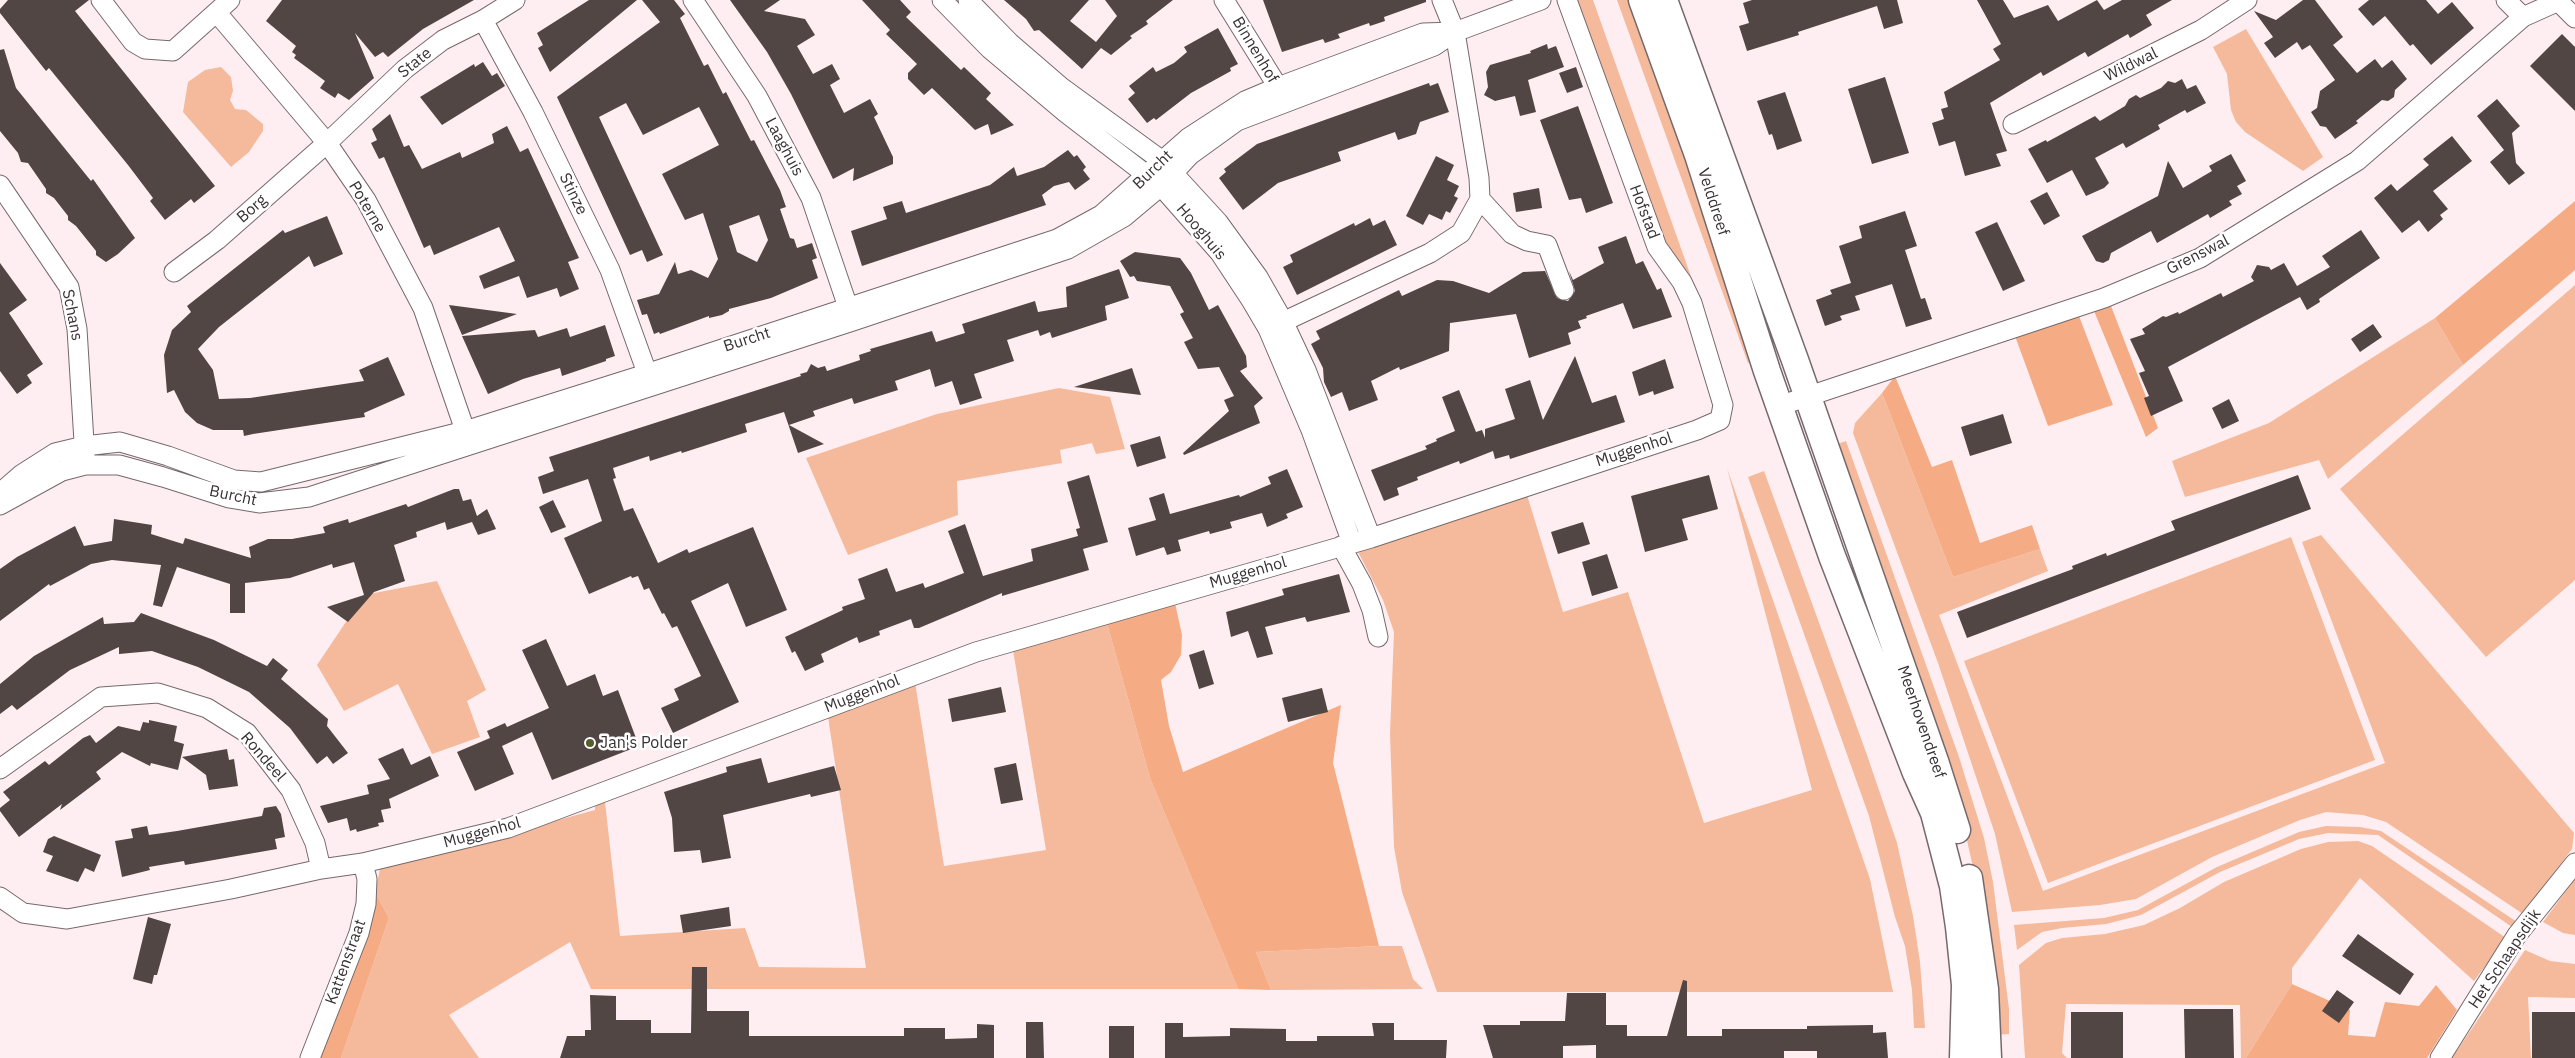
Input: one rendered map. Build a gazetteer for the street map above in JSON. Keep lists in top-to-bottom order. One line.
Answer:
{"streets":{"main road":["Velddreef","Meerhovendreef"],"street":["Binnenhof","State","Wildwal","Laaghuis","Burcht","Stinze","Poterne","Borg","Hofstad","Hooghuis","Grenswal","Schans","Muggenhol","Rondeel","Het Schaapsdijk","Kattenstraat"]},"crossings":[["Binnenhof","Burcht"],["State","Stinze"],["State","Poterne"],["State","Borg"],["Laaghuis","Burcht"],["Burcht","Stinze"],["Burcht","Poterne"],["Burcht","Hooghuis"],["Burcht","Schans"],["Velddreef","Grenswal"],["Velddreef","Meerhovendreef"],["Poterne","Borg"],["Hofstad","Muggenhol"],["Hooghuis","Muggenhol"],["Grenswal","Meerhovendreef"],["Muggenhol","Rondeel"],["Muggenhol","Kattenstraat"]],"places":["Jan's Polder"]}
